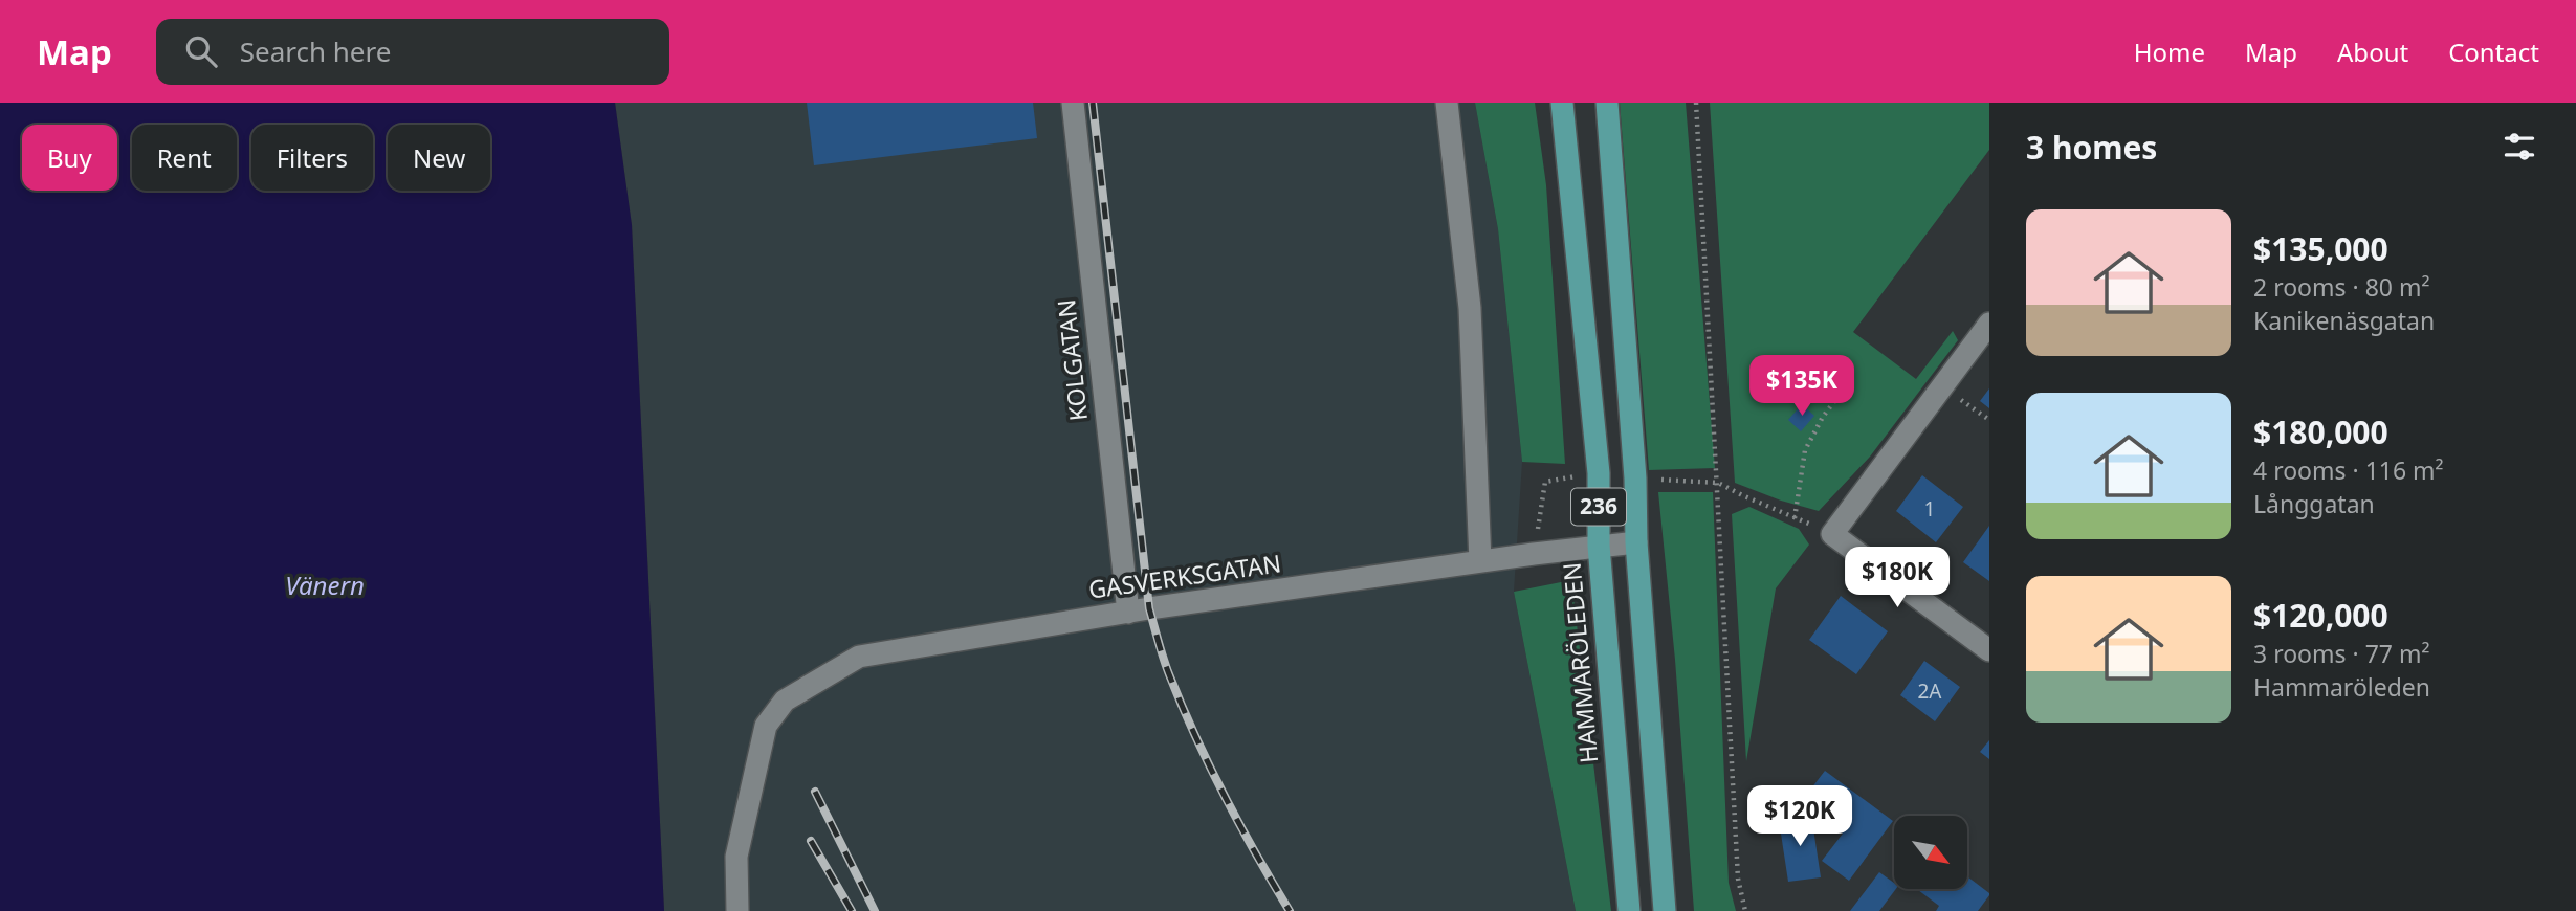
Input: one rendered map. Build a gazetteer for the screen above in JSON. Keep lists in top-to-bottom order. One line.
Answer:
{"streets":{"main road":["236","HAMMARÖLEDEN"],"street":["KOLGATAN","GASVERKSGATAN"]},"crossings":[["KOLGATAN","GASVERKSGATAN"],["236","GASVERKSGATAN"],["GASVERKSGATAN","HAMMARÖLEDEN"]],"water":["Vänern"],"house_numbers":["1","2A"],"north":"bottom right","page":{"header":"Map","search":"Search here","nav":["Home","Map","About","Contact"],"heading":"3 homes","chip":["Buy","Rent","Filters","New"],"list":[{"name":"$135,000","note":"2 rooms · 80 m² · Kanikenäsgatan"},{"name":"$180,000","note":"4 rooms · 116 m² · Långgatan"},{"name":"$120,000","note":"3 rooms · 77 m² · Hammaröleden"}],"price":["$135K","$180K","$120K"]}}
